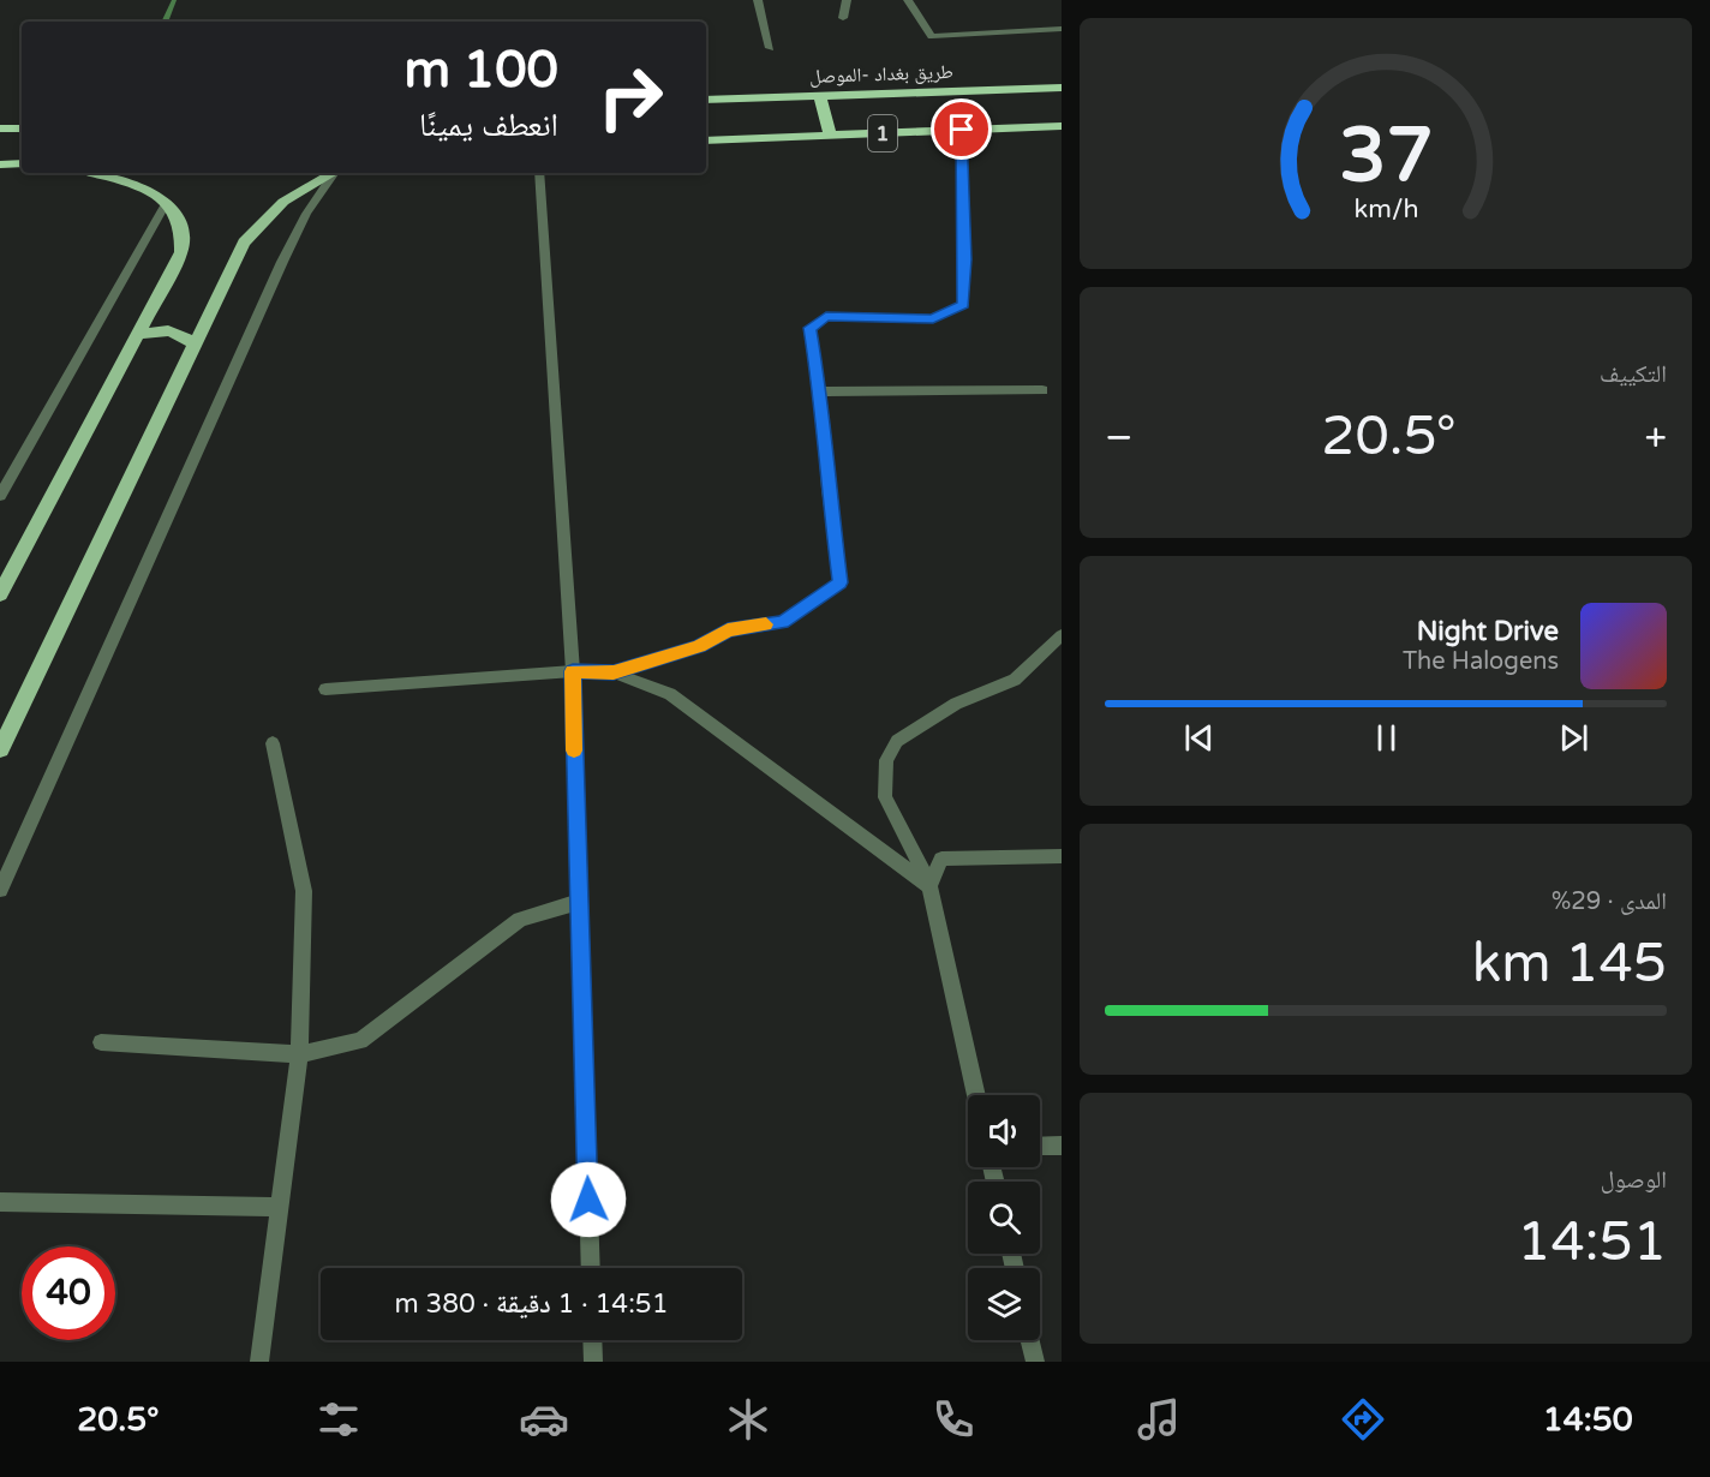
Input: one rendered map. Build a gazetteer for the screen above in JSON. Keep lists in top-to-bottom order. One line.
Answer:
{"streets":{"highway":["طريق بغداد -الموصل","1"]},"page":{"turn":["100 m","انعطف يمينًا"],"tile":["التكييف",["المدى · 29%","145 km"],["الوصول","14:51"]],"heat":["−","20.5°","+"],"song":["Night Drive","The Halogens"],"limit":"40","trip":"14:51 · 1 دقيقة · 380 m","tabs":["14:50","20.5°"],"gauge":["37","km/h"]}}
